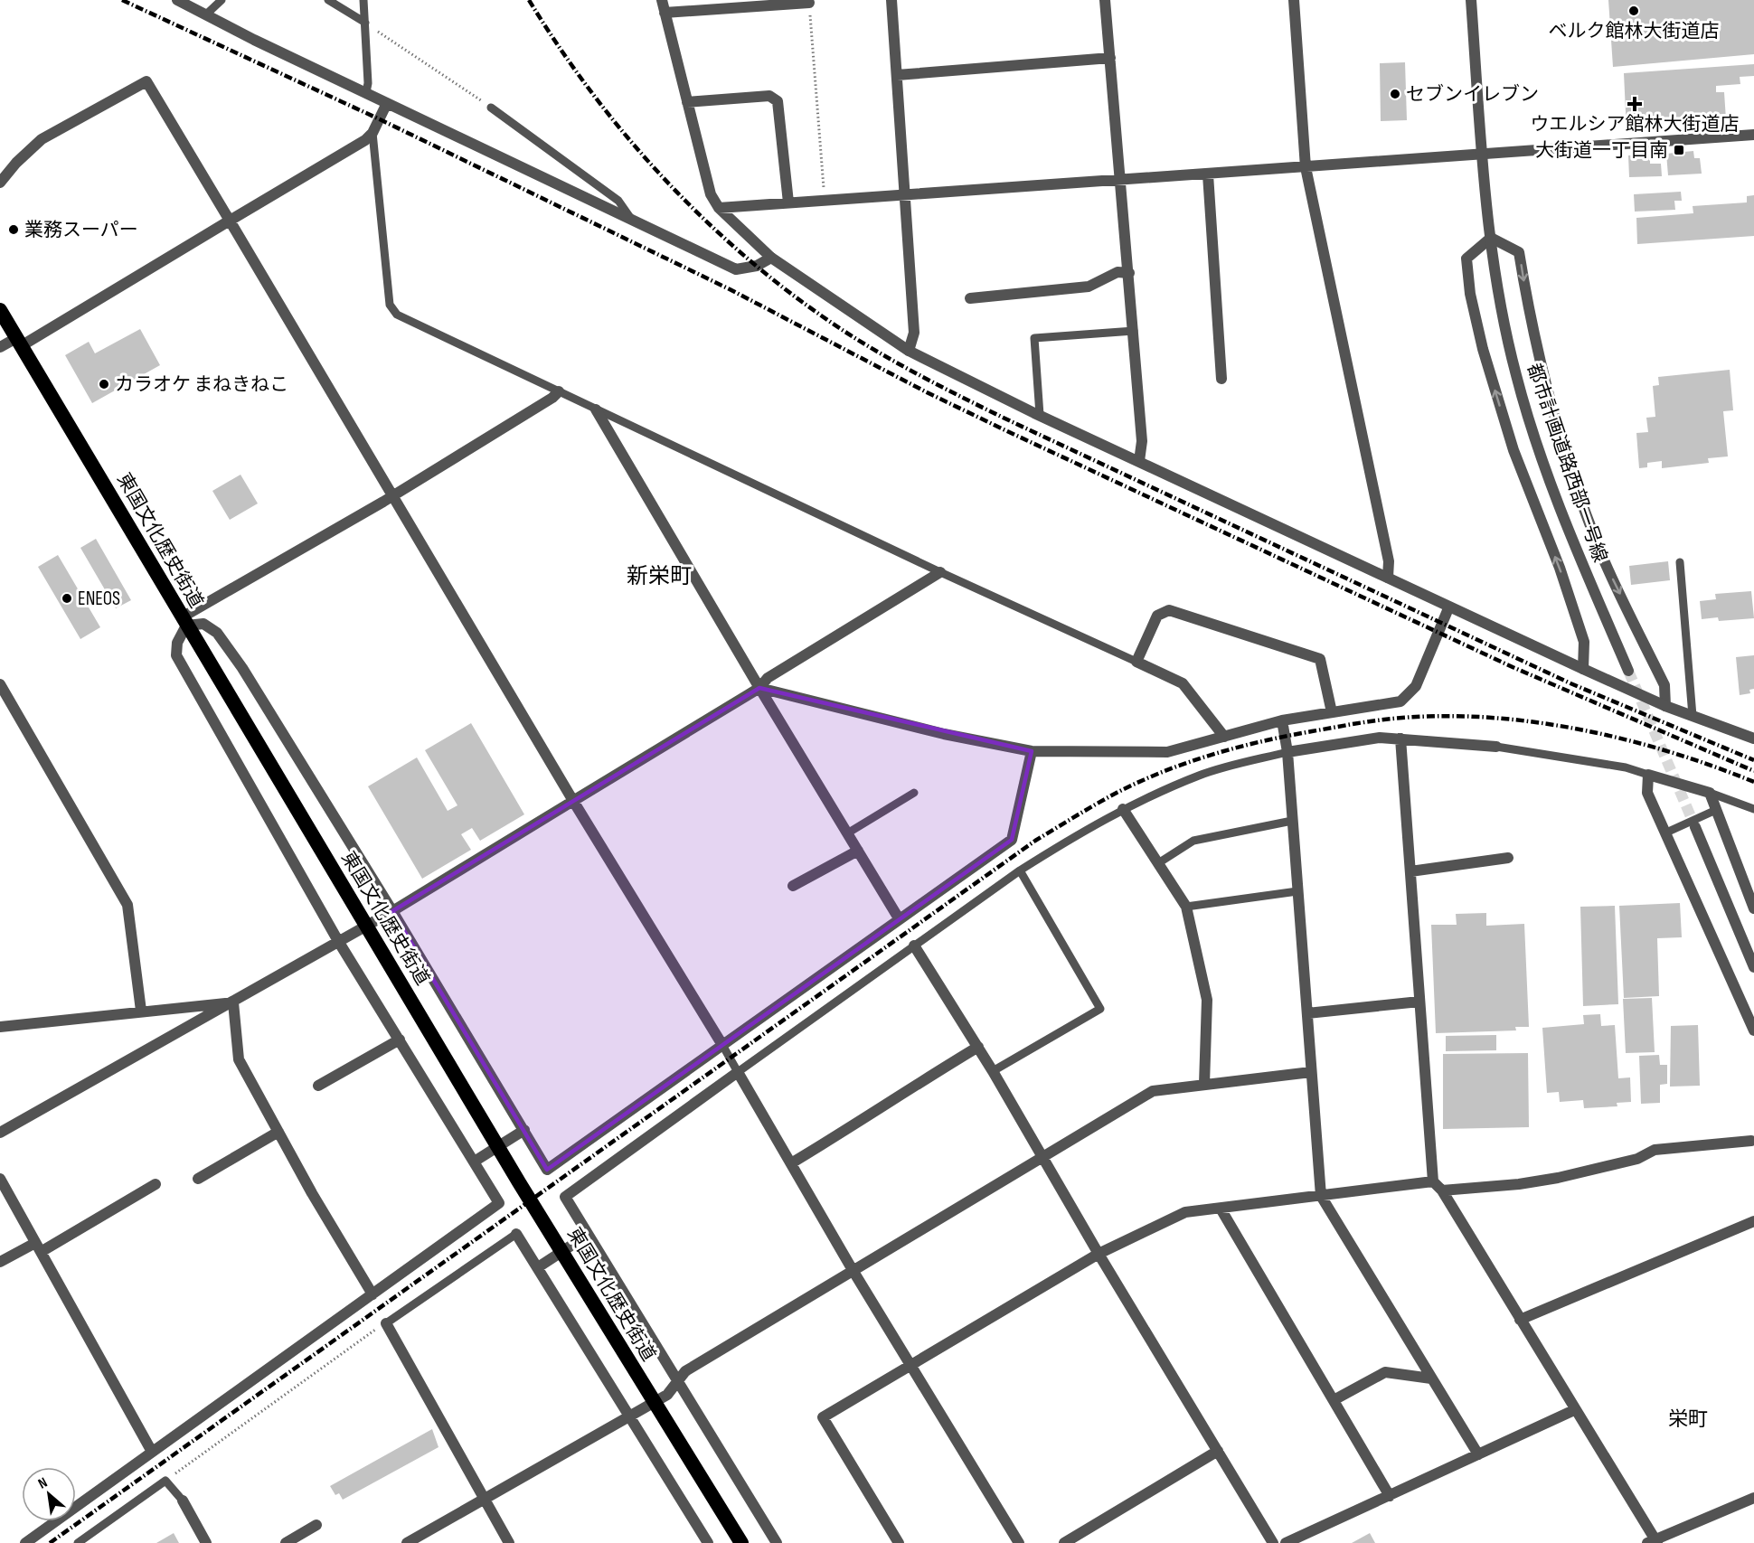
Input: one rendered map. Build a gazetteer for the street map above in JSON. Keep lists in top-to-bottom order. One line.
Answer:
{"streets":{"highway":["東国文化歴史街道"],"street":["都市計画道路西部一号線"]},"districts":["新栄町","栄町"],"places":{"other":["ベルク館林大街道店","セブンイレブン","業務スーパー","カラオケ まねきねこ","ENEOS"],"health":["ウエルシア館林大街道店"],"transit":["大街道一丁目南"]},"north":"top left"}
